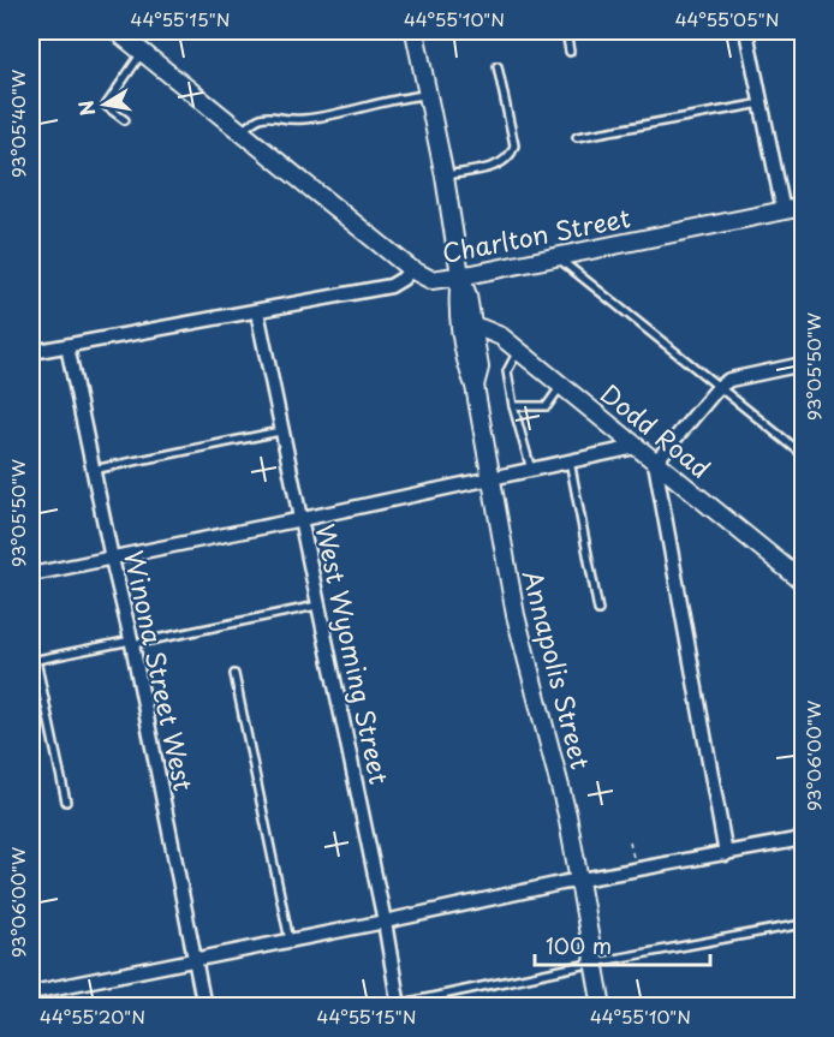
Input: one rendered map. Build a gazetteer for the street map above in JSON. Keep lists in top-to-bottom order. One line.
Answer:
{"streets":{"street":["Charlton Street","Dodd Road","West Wyoming Street","Annapolis Street","Winona Street West"]},"crossings":[["Charlton Street","West Wyoming Street"],["Charlton Street","Annapolis Street"],["Charlton Street","Winona Street West"],["Dodd Road","Annapolis Street"]],"scale_bar":"100 m","north":"left","coordinates":["44°55'15\"N","44°55'10\"N","44°55'05\"N","93°05'40\"W","93°05'50\"W","93°06'00\"W","44°55'20\"N"]}
